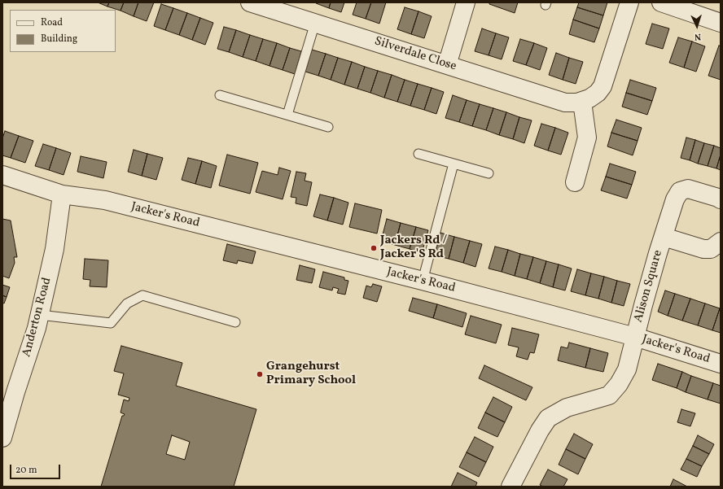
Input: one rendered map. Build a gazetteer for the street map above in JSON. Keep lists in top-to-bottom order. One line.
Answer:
{"streets":{"street":["Silverdale Close","Jacker's Road","Alison Square","Anderton Road"]},"crossings":[["Jacker's Road","Alison Square"],["Jacker's Road","Anderton Road"]],"places":["Jackers Rd / Jacker'S Rd","Grangehurst Primary School"],"legend":["Road","Building"],"scale_bar":"20 m","north":"bottom"}
